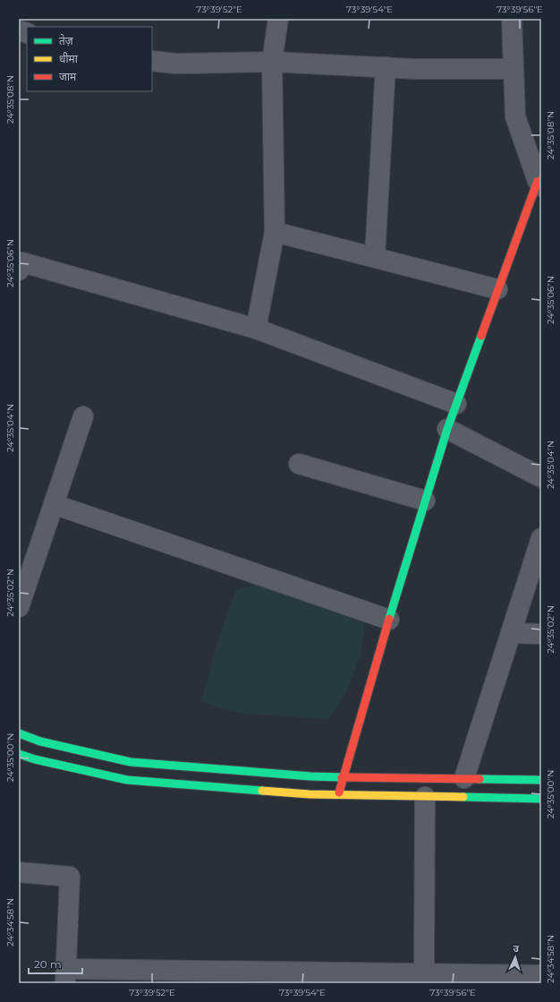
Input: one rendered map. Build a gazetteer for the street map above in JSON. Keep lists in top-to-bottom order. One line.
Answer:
{"legend":["तेज़","धीमा","जाम"],"scale_bar":"20 m","north":"top","coordinates":["73°39'52\"E","73°39'54\"E","73°39'56\"E","24°35'08\"N","24°35'06\"N","24°35'04\"N","24°35'02\"N","24°35'00\"N","24°34'58\"N"]}
